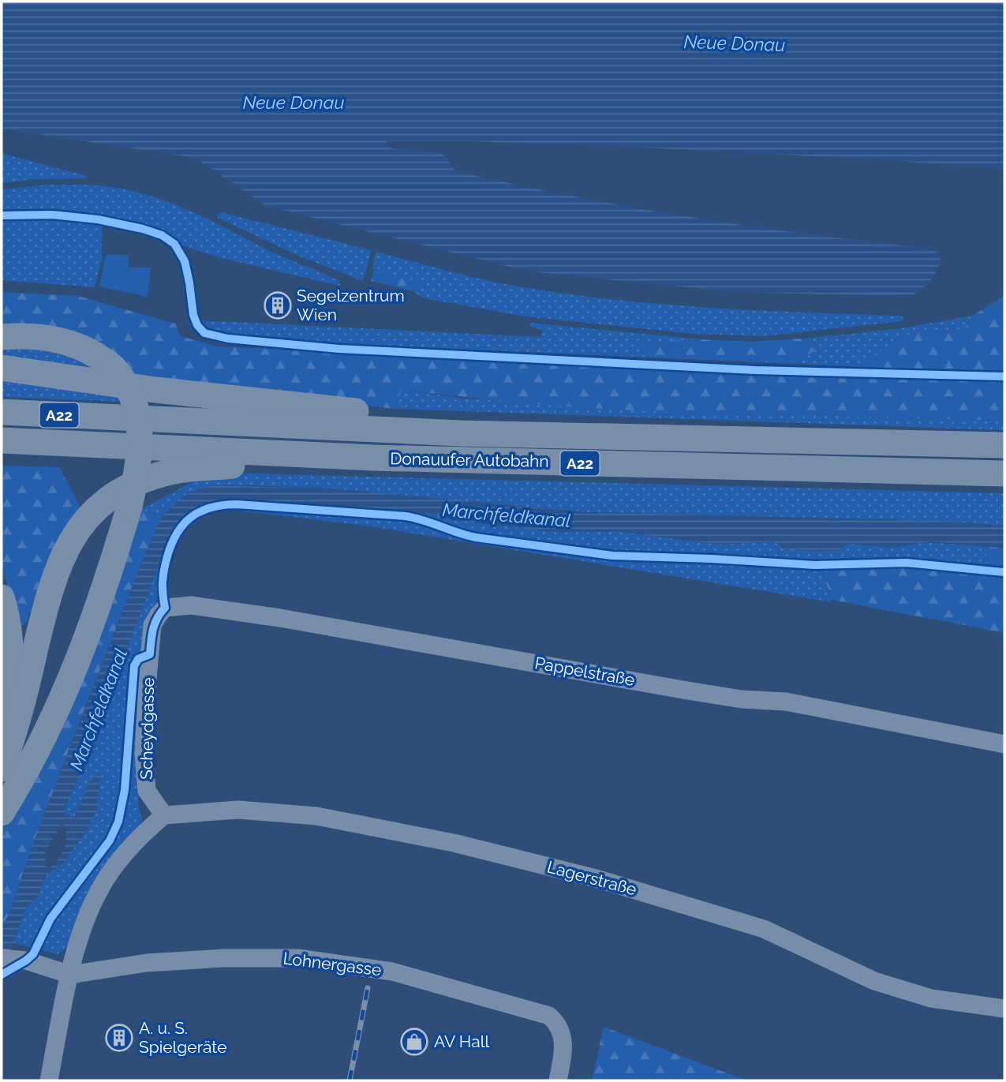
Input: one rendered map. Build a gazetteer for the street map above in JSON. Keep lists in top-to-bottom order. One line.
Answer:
{"streets":{"highway":["A22","Donauufer Autobahn"],"street":["Pappelstraße","Scheydgasse","Lagerstraße","Lohnergasse"]},"crossings":[["Pappelstraße","Scheydgasse"],["Scheydgasse","Lagerstraße"]],"water":["Neue Donau","Marchfeldkanal"],"places":{"building":["Segelzentrum Wien","A. u. S. Spielgeräte"],"shop":["AV Hall"]}}
